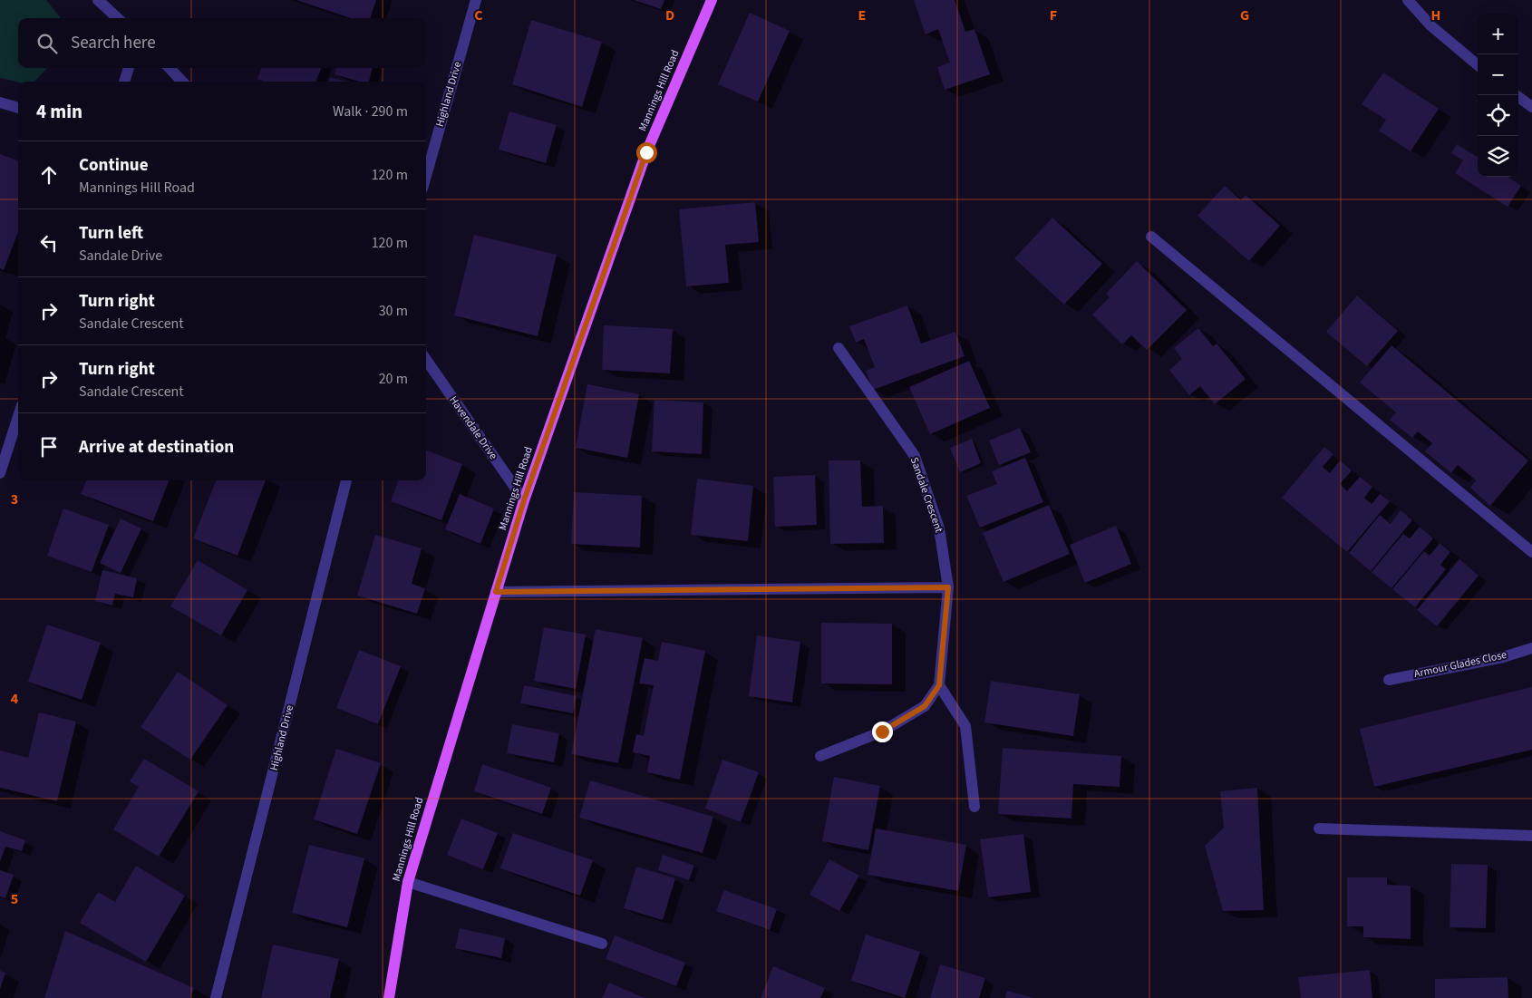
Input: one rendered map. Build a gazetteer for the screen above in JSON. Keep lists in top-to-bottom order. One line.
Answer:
{"streets":{"main road":["Mannings Hill Road"],"street":["Highland Drive","Havendale Drive","Sandale Crescent","Armour Glades Close"]},"crossings":[["Mannings Hill Road","Havendale Drive"]],"page":{"map_buttons":["+","−"],"search":"Search here","heading":["4 min","Walk · 290 m"],"list":[["Continue","Mannings Hill Road","120 m"],["Turn left","Sandale Drive","120 m"],["Turn right","Sandale Crescent","30 m"],["Turn right","Sandale Crescent","20 m"],"Arrive at destination"]},"grid":{"columns":["C","D","E","F","G","H"],"rows":["3","4","5"]}}
